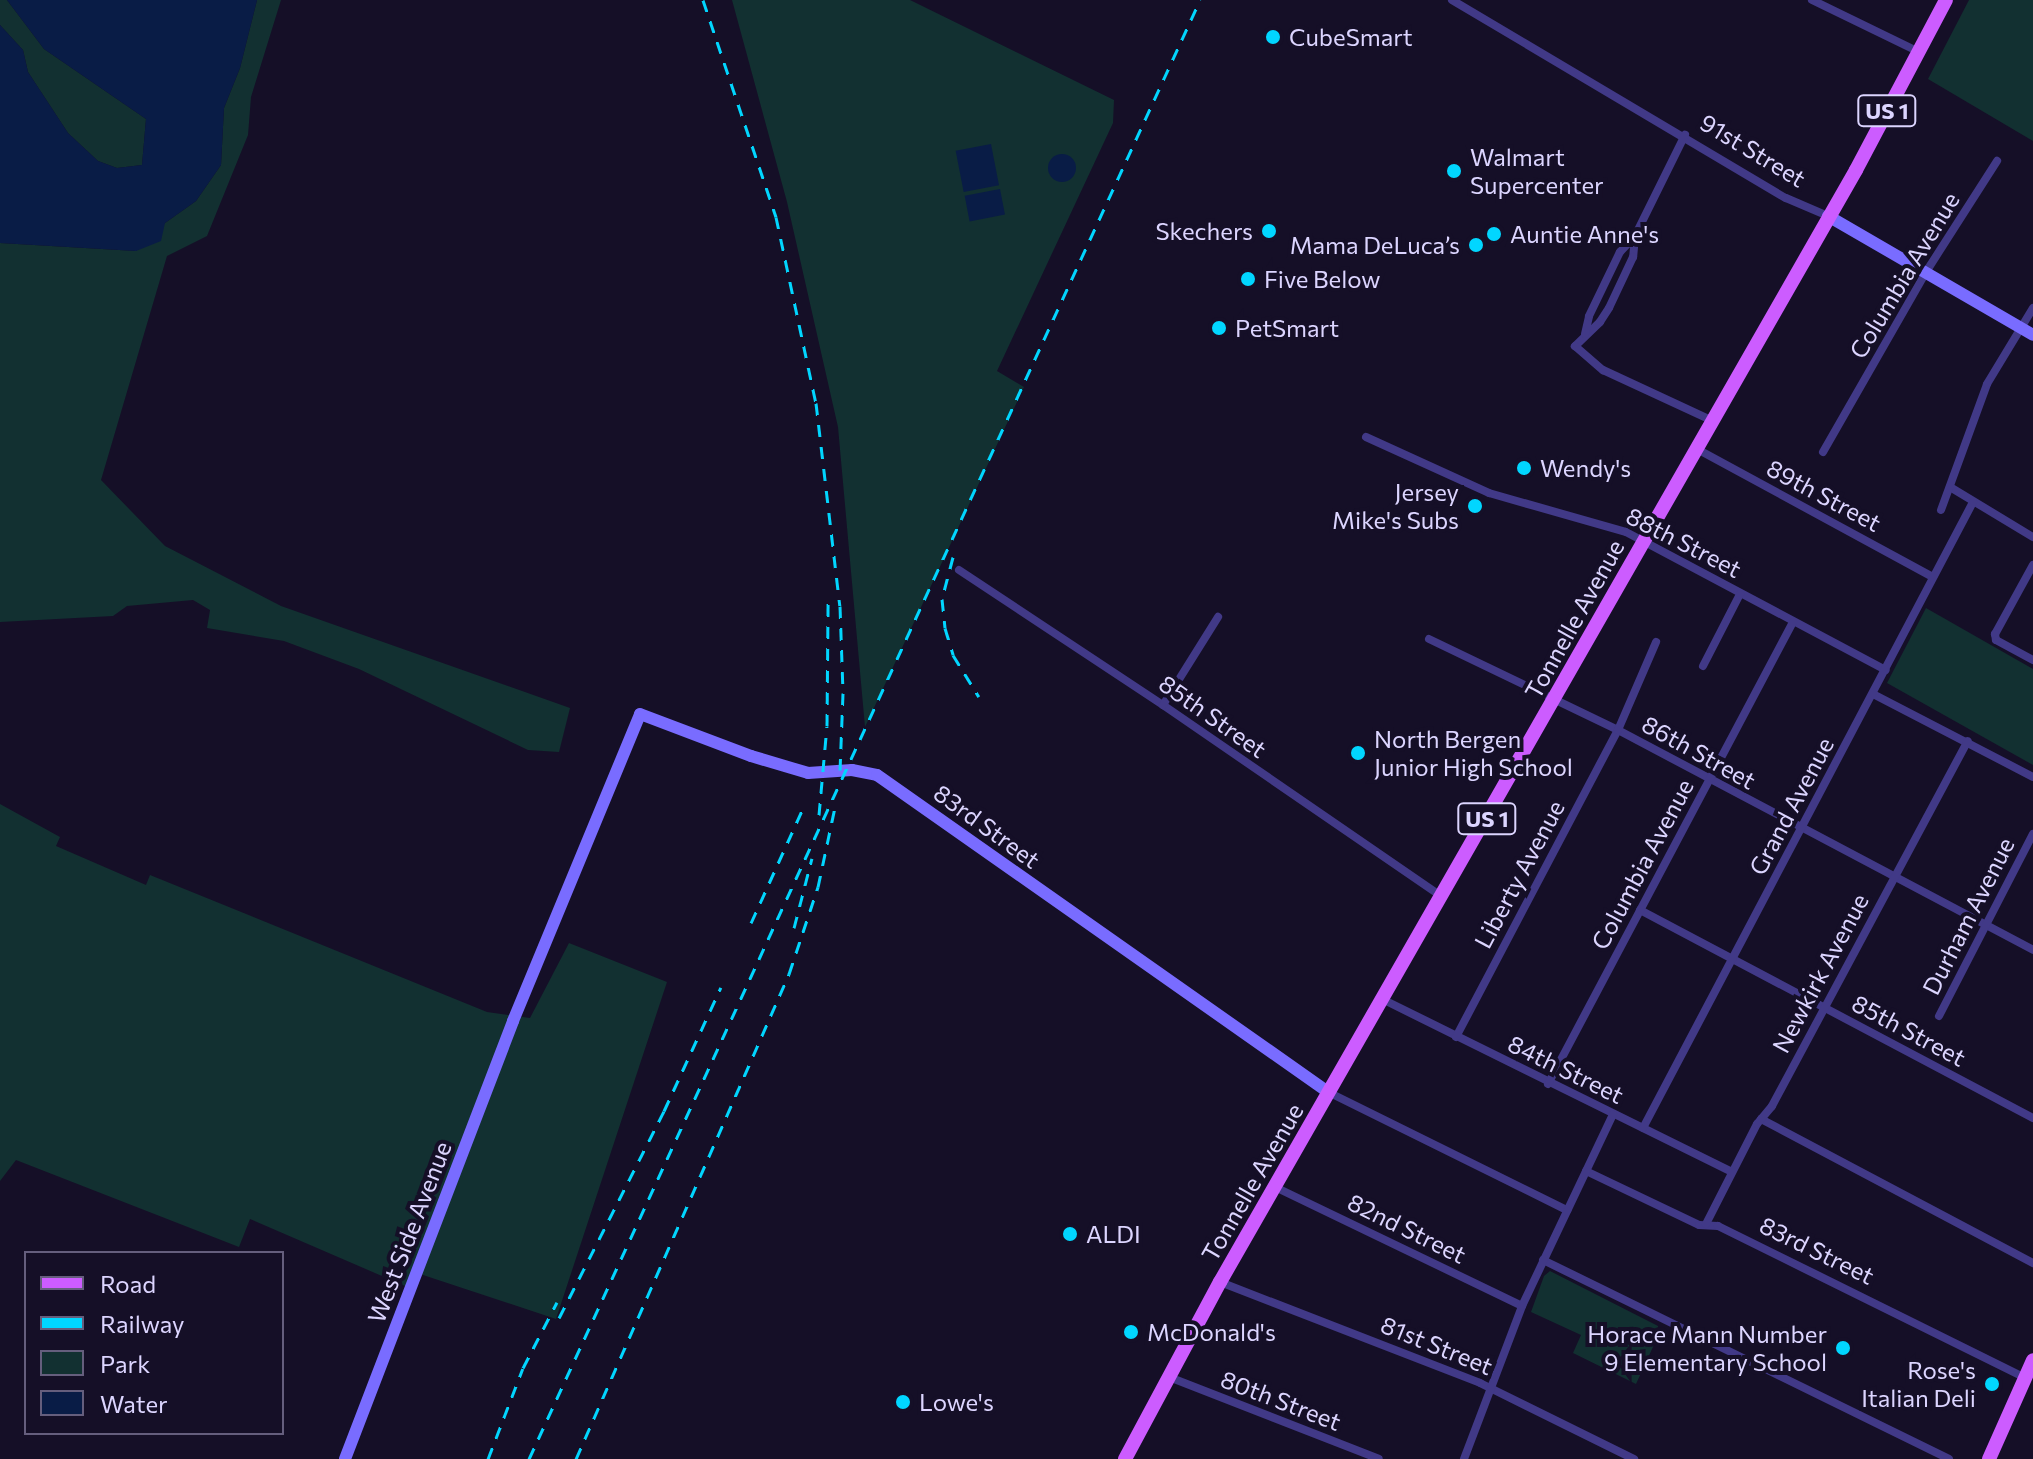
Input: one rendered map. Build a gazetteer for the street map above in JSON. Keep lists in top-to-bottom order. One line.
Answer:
{"streets":{"main road":["US 1","Tonnelle Avenue"],"street":["91st Street","Columbia Avenue","89th Street","88th Street","85th Street","86th Street","Grand Avenue","83rd Street","Liberty Avenue","Durham Avenue","Newkirk Avenue","84th Street","82nd Street","West Side Avenue","81st Street","80th Street"]},"crossings":[["US 1","Tonnelle Avenue"],["91st Street","Columbia Avenue"],["91st Street","Tonnelle Avenue"],["Columbia Avenue","88th Street"],["Columbia Avenue","85th Street"],["Columbia Avenue","86th Street"],["Columbia Avenue","84th Street"],["89th Street","Tonnelle Avenue"],["89th Street","Grand Avenue"],["88th Street","Tonnelle Avenue"],["88th Street","Grand Avenue"],["Tonnelle Avenue","85th Street"],["Tonnelle Avenue","86th Street"],["Tonnelle Avenue","83rd Street"],["Tonnelle Avenue","84th Street"],["Tonnelle Avenue","82nd Street"],["Tonnelle Avenue","81st Street"],["Tonnelle Avenue","80th Street"],["85th Street","Grand Avenue"],["85th Street","Newkirk Avenue"],["86th Street","Grand Avenue"],["86th Street","Liberty Avenue"],["86th Street","Durham Avenue"],["86th Street","Newkirk Avenue"],["Grand Avenue","84th Street"],["83rd Street","Newkirk Avenue"],["83rd Street","West Side Avenue"],["Liberty Avenue","84th Street"],["Newkirk Avenue","84th Street"]],"places":["CubeSmart","Walmart Supercenter","Skechers","Auntie Anne's","Mama DeLuca’s","Five Below","PetSmart","Wendy's","Jersey Mike's Subs","North Bergen Junior High School","ALDI","McDonald's","Horace Mann Number 9 Elementary School","Rose's Italian Deli","Lowe's"],"legend":["Road","Railway","Park","Water"]}
